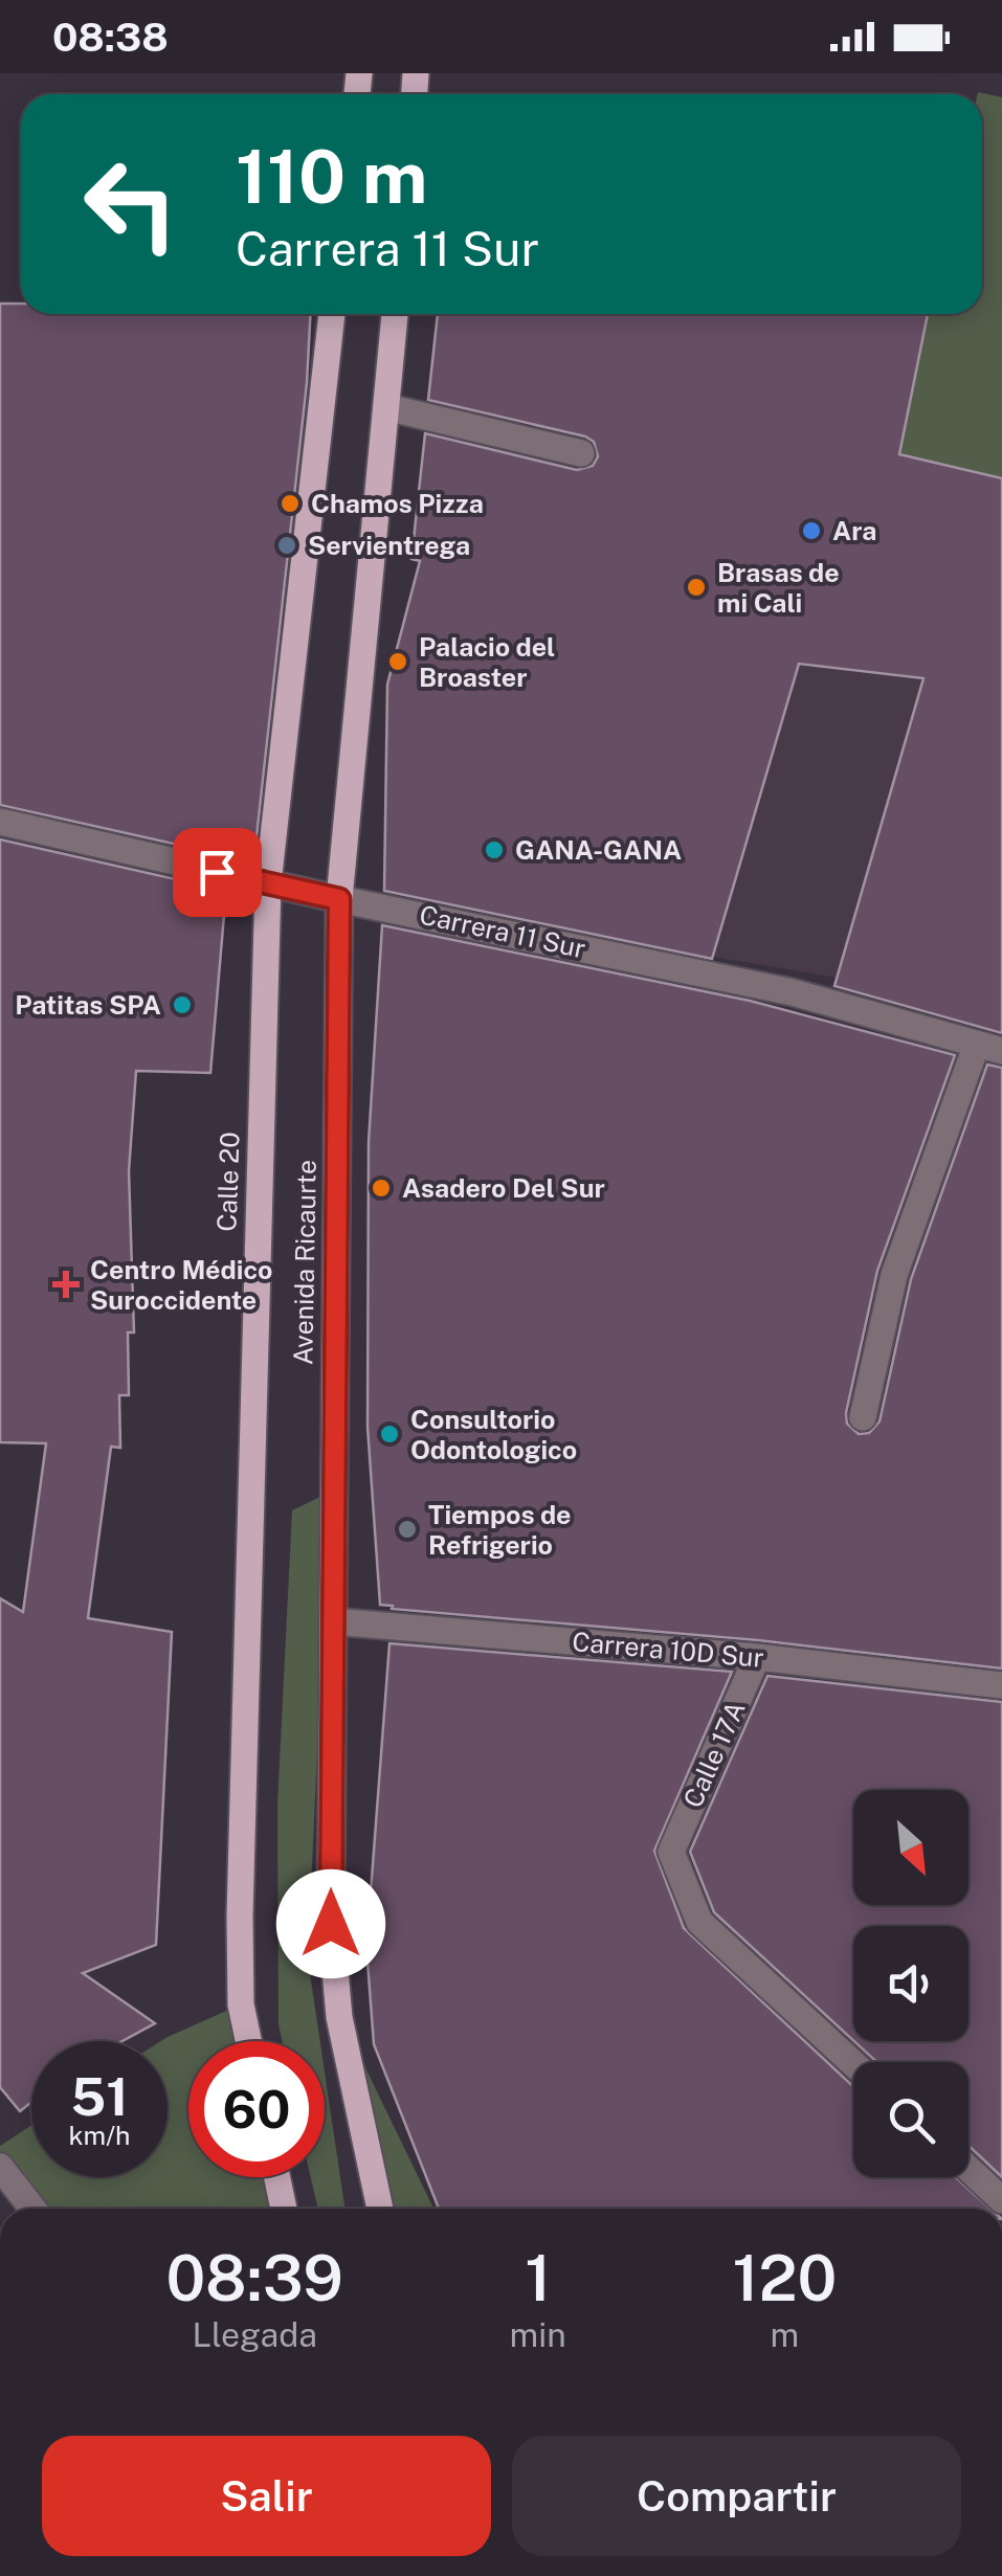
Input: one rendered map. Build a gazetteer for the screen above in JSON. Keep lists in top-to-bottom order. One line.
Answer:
{"streets":{"main road":["Calle 20","Avenida Ricaurte"],"street":["Carrera 11 Sur","Carrera 10D Sur","Calle 17A"]},"crossings":[["Carrera 11 Sur","Calle 20"],["Carrera 11 Sur","Avenida Ricaurte"],["Avenida Ricaurte","Carrera 10D Sur"],["Carrera 10D Sur","Calle 17A"]],"places":{"other":["Chamos Pizza","Ara","Servientrega","Brasas de mi Cali","Palacio del Broaster","GANA-GANA","Patitas SPA","Asadero Del Sur","Consultorio Odontologico","Tiempos de Refrigerio"],"health":["Centro Médico Suroccidente"]},"north":"bottom right","page":{"status":"08:38","turn":["110 m","Carrera 11 Sur"],"speed":"51 km/h","limit":"60","eta":["08:39","Llegada","1","min","120","m"],"buttons":["Salir","Compartir"]}}
